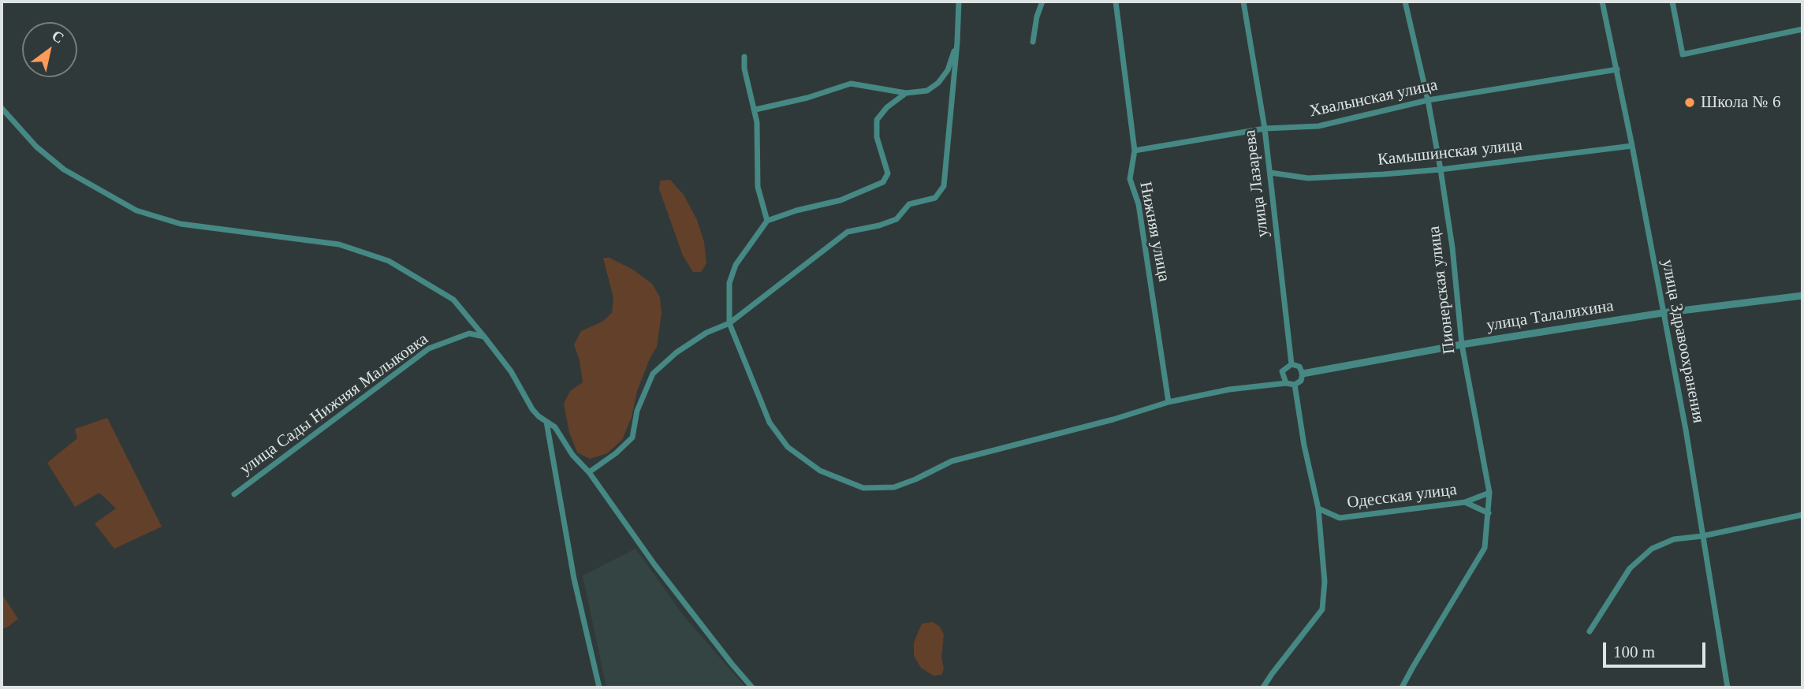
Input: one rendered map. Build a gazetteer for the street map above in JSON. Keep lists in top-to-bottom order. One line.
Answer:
{"streets":{"street":["Хвалынская улица","Камышинская улица","улица Лазарева","Нижняя улица","Пионерская улица","улица Талалихина","улица Здравоохранения","улица Сады Нижняя Малыковка","Одесская улица"]},"crossings":[["Хвалынская улица","улица Лазарева"],["Хвалынская улица","Нижняя улица"],["Хвалынская улица","Пионерская улица"],["Хвалынская улица","улица Здравоохранения"],["Камышинская улица","улица Лазарева"],["Камышинская улица","Пионерская улица"],["Камышинская улица","улица Здравоохранения"],["улица Лазарева","улица Талалихина"],["Пионерская улица","улица Талалихина"],["Пионерская улица","Одесская улица"],["улица Талалихина","улица Здравоохранения"]],"places":["Школа № 6"],"scale_bar":"100 m","north":"top right"}
